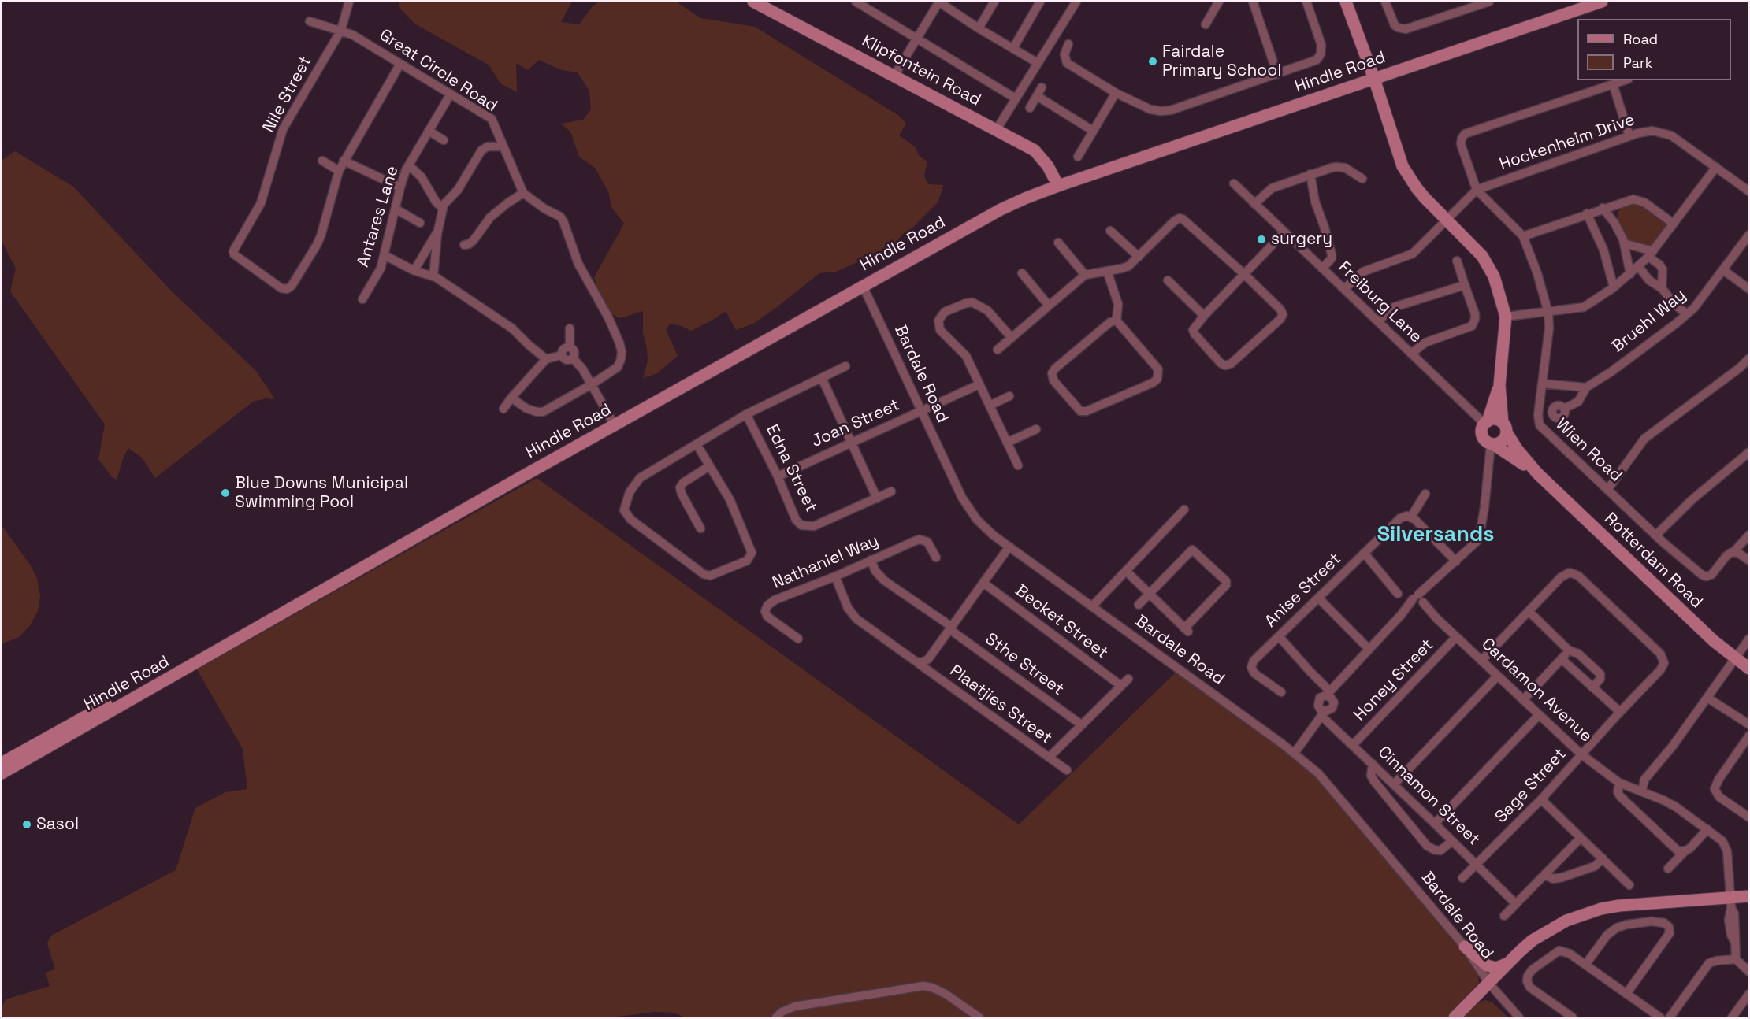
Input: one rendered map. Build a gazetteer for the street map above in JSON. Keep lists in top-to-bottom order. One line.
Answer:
{"streets":{"main road":["Klipfontein Road","Hindle Road","Rotterdam Road"],"street":["Great Circle Road","Nile Street","Hockenheim Drive","Antares Lane","Freiburg Lane","Bruehl Way","Bardale Road","Joan Street","Wien Road","Edna Street","Nathaniel Way","Anise Street","Becket Street","Sthe Street","Honey Street","Cardamon Avenue","Plaatjies Street","Sage Street","Cinnamon Street"]},"crossings":[["Great Circle Road","Nile Street"],["Great Circle Road","Antares Lane"],["Klipfontein Road","Hindle Road"],["Hindle Road","Bardale Road"],["Hockenheim Drive","Freiburg Lane"],["Hockenheim Drive","Wien Road"],["Freiburg Lane","Rotterdam Road"],["Bardale Road","Joan Street"],["Joan Street","Edna Street"],["Nathaniel Way","Sthe Street"],["Nathaniel Way","Plaatjies Street"],["Honey Street","Cardamon Avenue"],["Honey Street","Cinnamon Street"],["Cardamon Avenue","Sage Street"],["Sage Street","Cinnamon Street"]],"districts":["Silversands"],"places":["Fairdale Primary School","surgery","Blue Downs Municipal Swimming Pool","Sasol"],"legend":["Road","Park"]}
